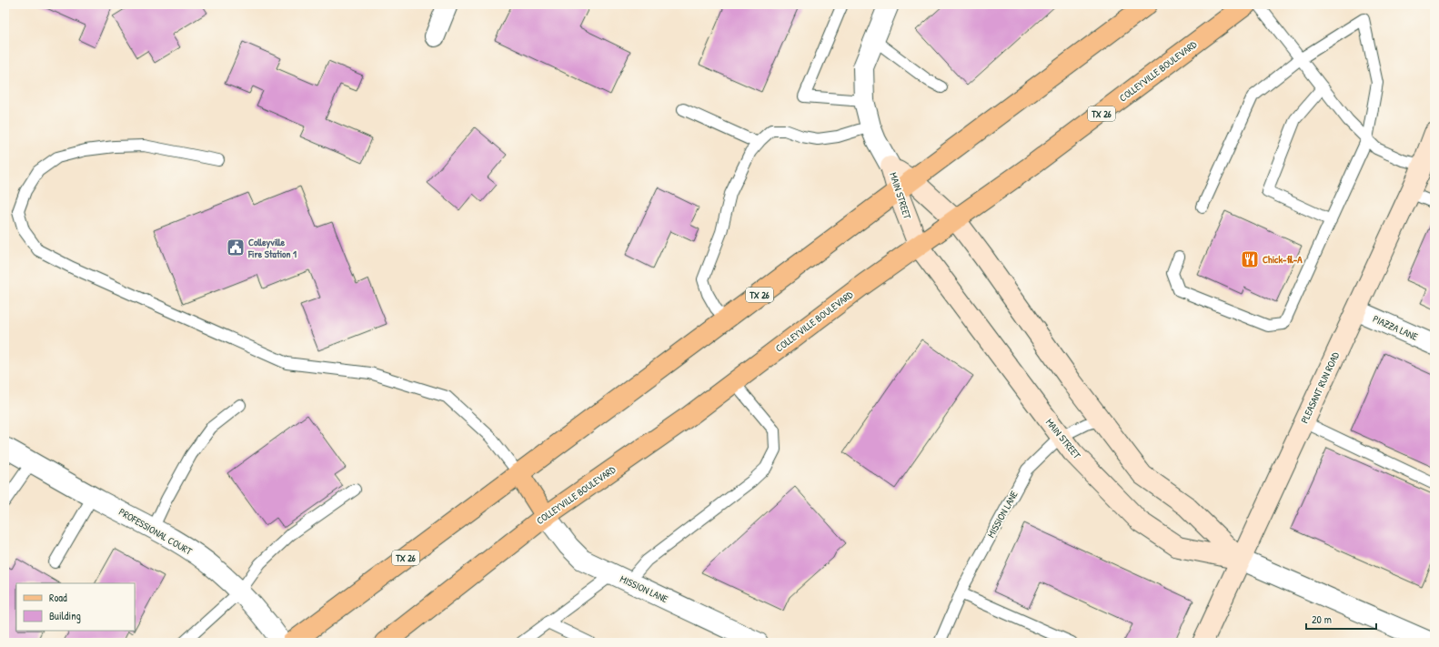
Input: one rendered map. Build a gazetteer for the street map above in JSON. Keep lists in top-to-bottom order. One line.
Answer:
{"streets":{"main road":["COLLEYVILLE BOULEVARD","TX 26"],"street":["MAIN STREET","PIAZZA LANE","PLEASANT RUN ROAD","MISSION LANE","PROFESSIONAL COURT"]},"crossings":[["COLLEYVILLE BOULEVARD","MAIN STREET"],["COLLEYVILLE BOULEVARD","MISSION LANE"],["TX 26","MAIN STREET"],["MAIN STREET","PLEASANT RUN ROAD"],["MAIN STREET","MISSION LANE"],["PIAZZA LANE","PLEASANT RUN ROAD"]],"places":{"public building":["Colleyville Fire Station 1"],"restaurant":["Chick-fil-A"]},"legend":["Road","Building"],"scale_bar":"20 m"}
